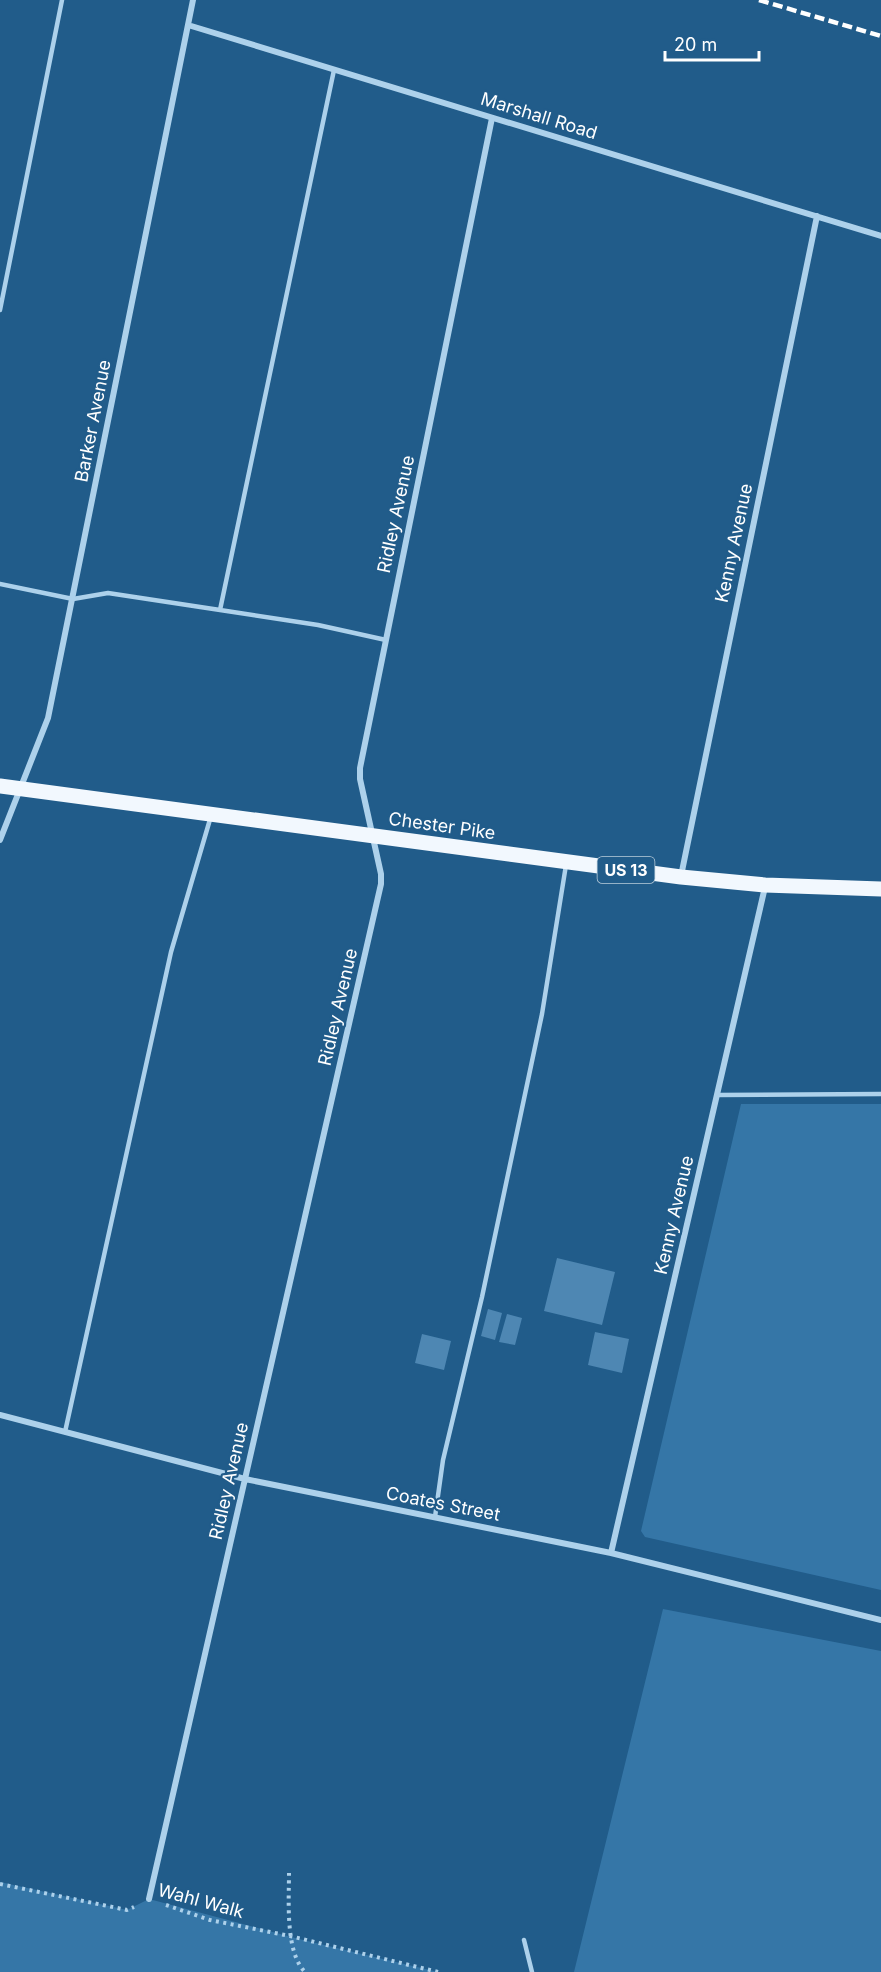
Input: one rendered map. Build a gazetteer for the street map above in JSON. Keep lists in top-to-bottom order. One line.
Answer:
{"streets":{"main road":["Chester Pike","US 13"],"street":["Marshall Road","Barker Avenue","Ridley Avenue","Kenny Avenue","Coates Street"],"path":["Wahl Walk"]},"crossings":[["Marshall Road","Barker Avenue"],["Marshall Road","Ridley Avenue"],["Marshall Road","Kenny Avenue"],["Barker Avenue","Chester Pike"],["Ridley Avenue","Chester Pike"],["Ridley Avenue","Coates Street"],["Ridley Avenue","Wahl Walk"],["Kenny Avenue","Chester Pike"],["Kenny Avenue","Coates Street"]],"scale_bar":"20 m"}
